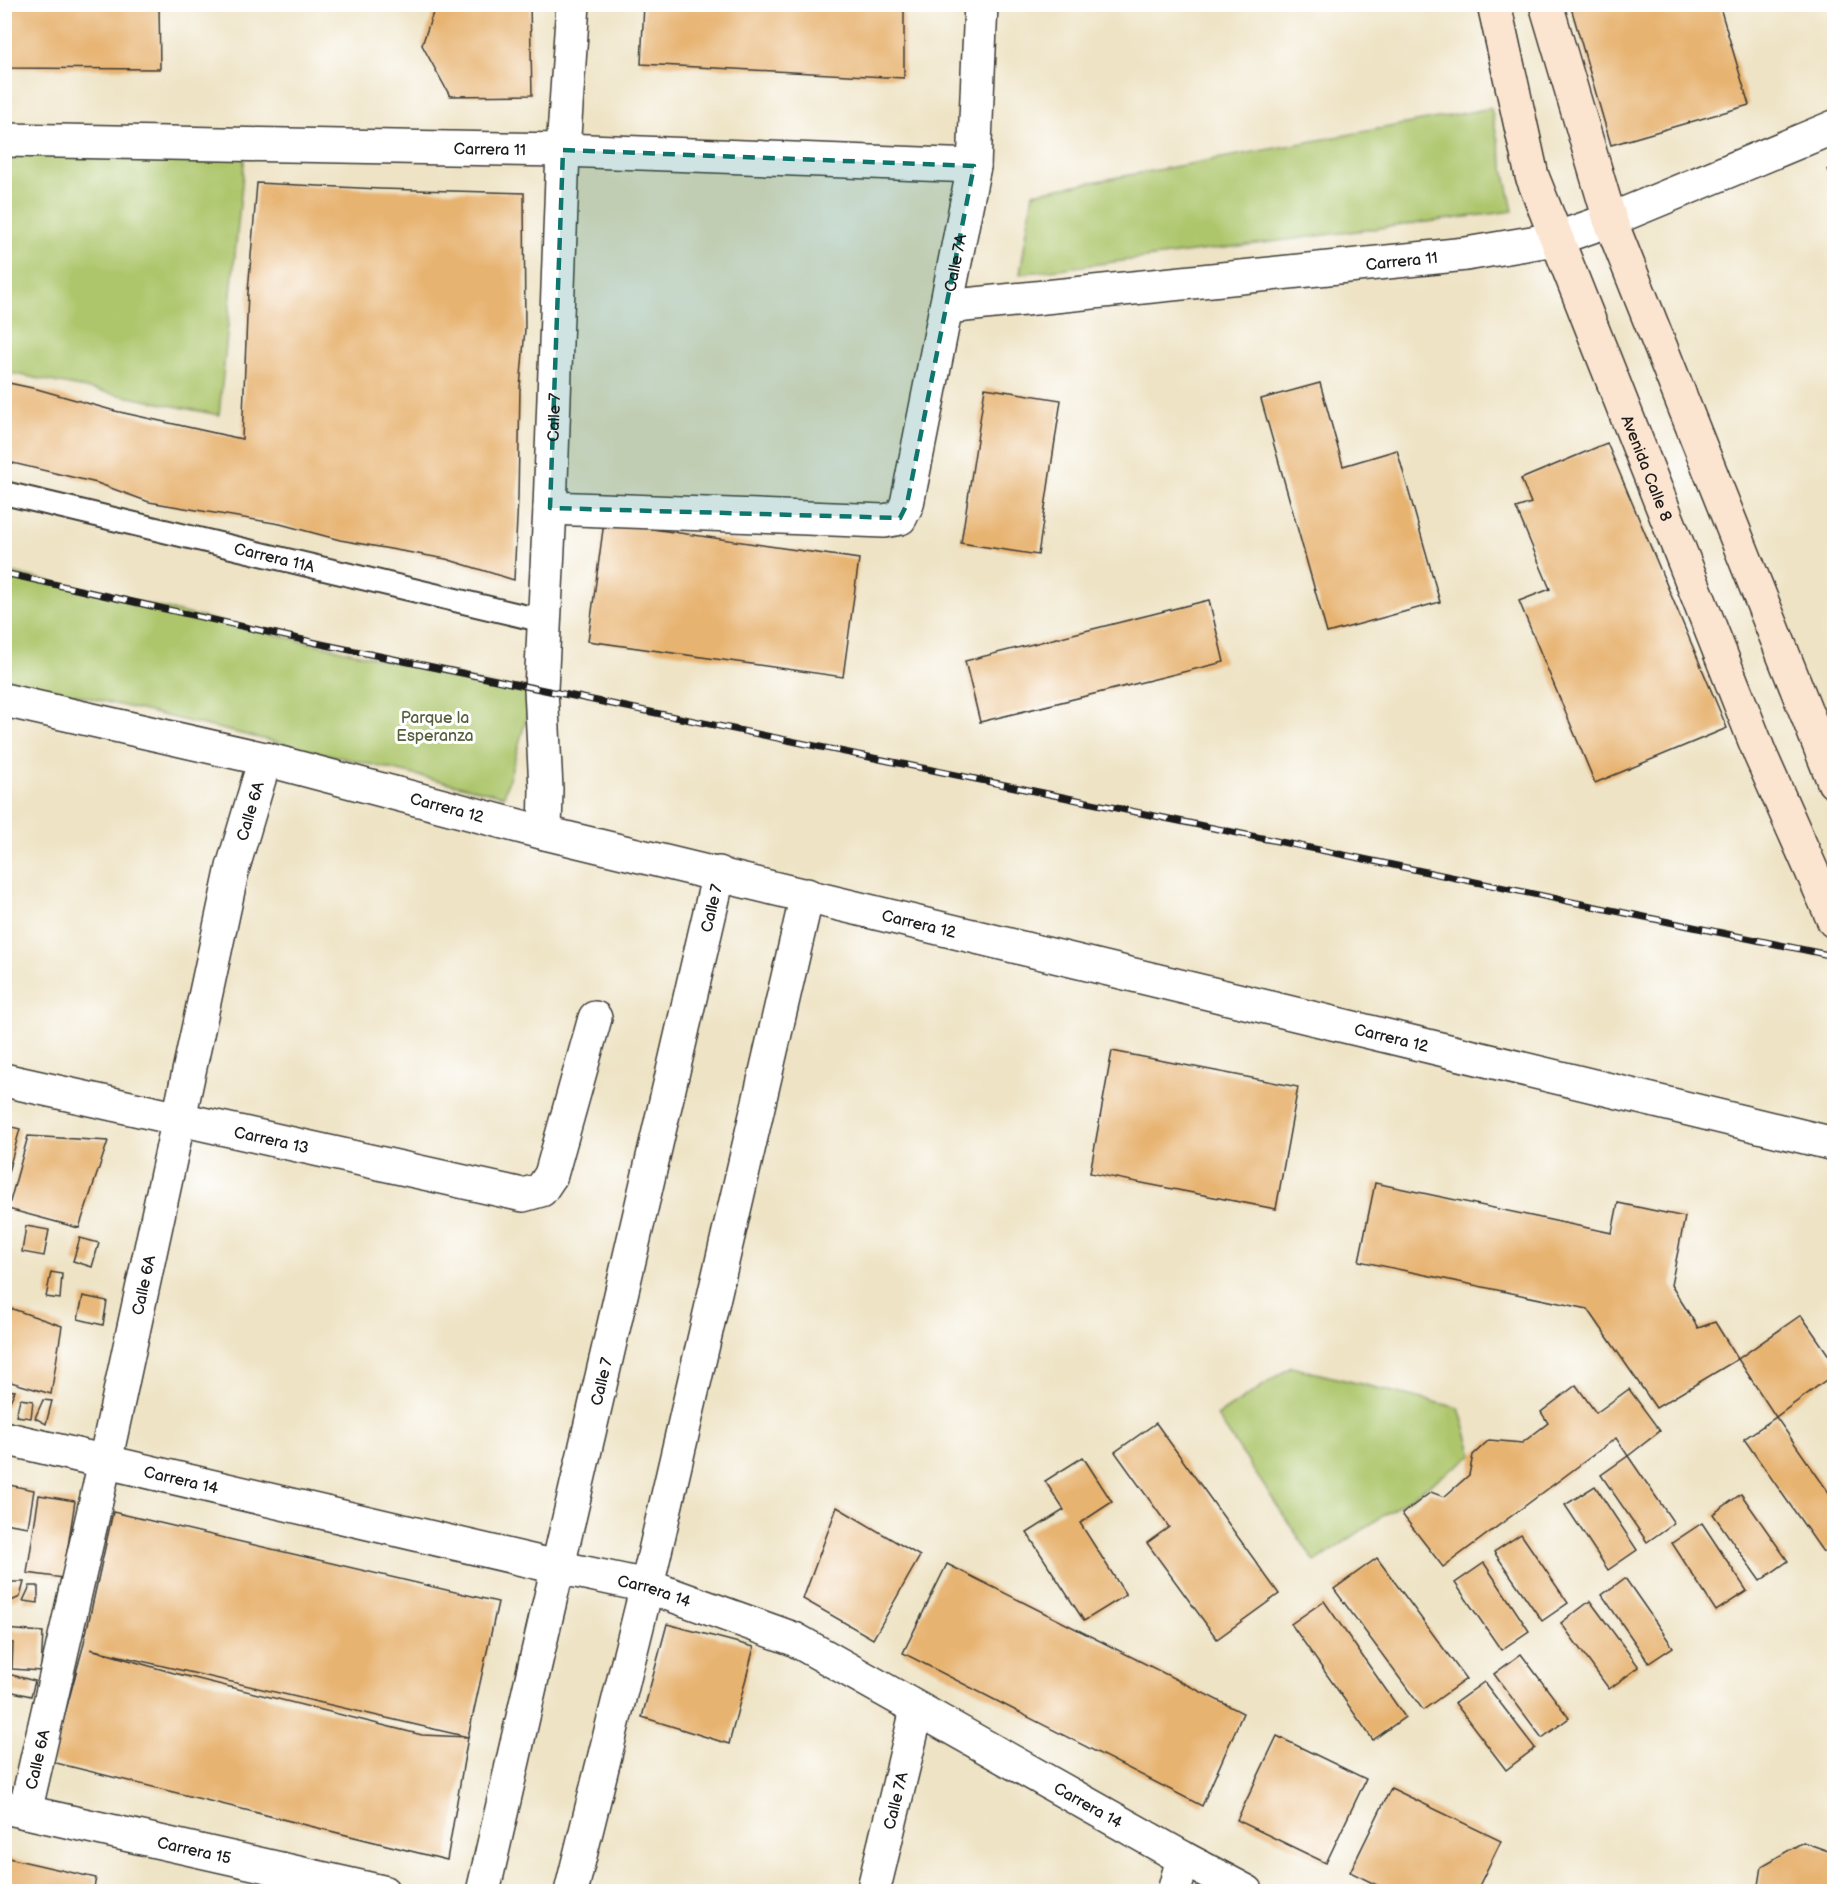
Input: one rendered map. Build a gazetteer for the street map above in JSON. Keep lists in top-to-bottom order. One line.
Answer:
{"streets":{"main road":["Avenida Calle 8"],"street":["Carrera 11","Calle 7A","Calle 7","Carrera 12","Calle 6A","Carrera 13","Carrera 14","Carrera 15"],"lane":["Carrera 11A"]},"crossings":[["Carrera 11","Calle 7A"],["Carrera 11","Calle 7"],["Carrera 11","Avenida Calle 8"],["Calle 7A","Calle 7"],["Calle 7A","Carrera 14"],["Calle 7","Carrera 11A"],["Calle 7","Carrera 12"],["Calle 7","Carrera 14"],["Carrera 12","Calle 6A"],["Calle 6A","Carrera 13"],["Calle 6A","Carrera 14"],["Calle 6A","Carrera 15"]],"parks":["Parque la Esperanza"]}
